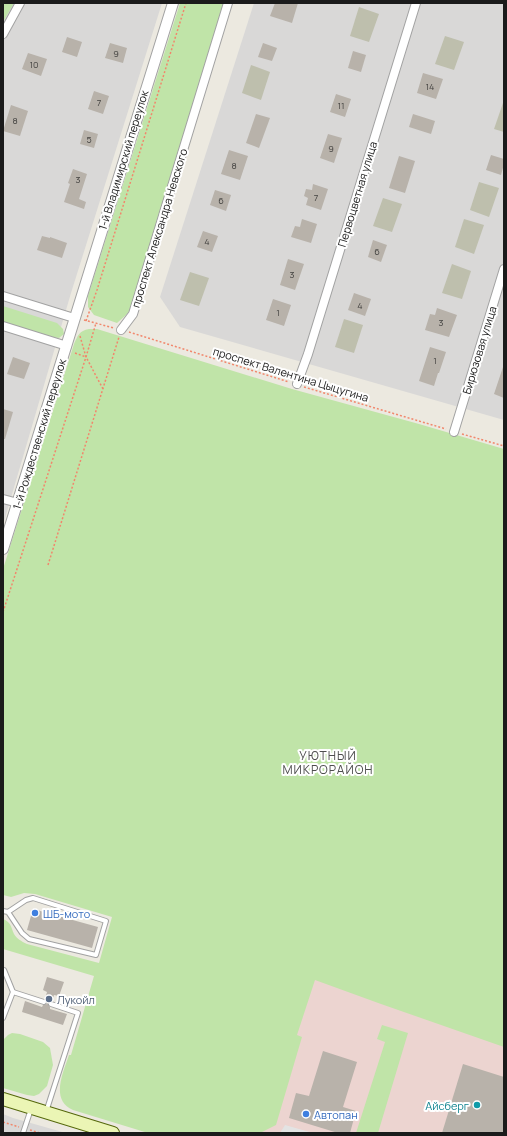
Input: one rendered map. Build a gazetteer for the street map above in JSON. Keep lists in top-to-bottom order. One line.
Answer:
{"streets":{"street":["1-й Владимирский переулок","Первоцветная улица","проспект Александра Невского","Бирюзовая улица","1-й Рождественский переулок"],"path":["проспект Валентина Цыцугина"]},"crossings":[["1-й Владимирский переулок","проспект Валентина Цыцугина"],["1-й Владимирский переулок","1-й Рождественский переулок"],["Первоцветная улица","проспект Валентина Цыцугина"],["проспект Александра Невского","проспект Валентина Цыцугина"],["Бирюзовая улица","проспект Валентина Цыцугина"],["проспект Валентина Цыцугина","1-й Рождественский переулок"]],"districts":["УЮТНЫЙ МИКРОРАЙОН"],"places":["ШБ-мото","Лукойл","Айсберг","Автопан"],"house_numbers":["9","10","14","7","11","8","5","9","8","3","7","6","4","6","3","4","1","3","1"]}
